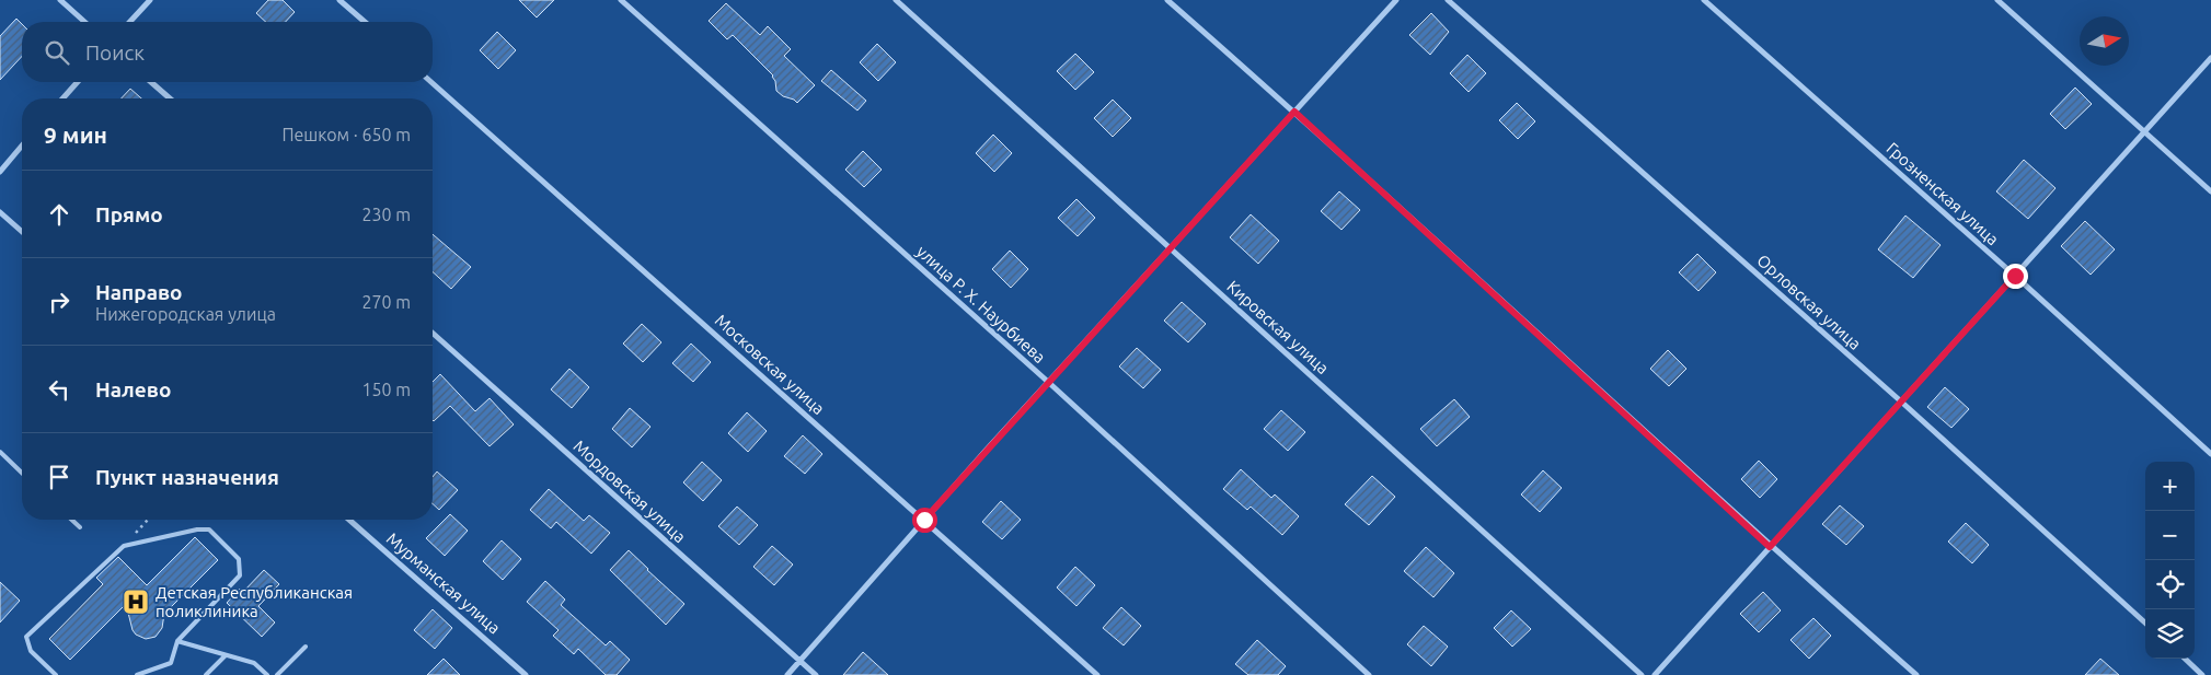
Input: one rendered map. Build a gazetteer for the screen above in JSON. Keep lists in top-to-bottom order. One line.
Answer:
{"streets":{"street":["Грозненская улица","Орловская улица","улица Р. Х. Наурбиева","Кировская улица","Московская улица","Мордовская улица","Мурманская улица"]},"places":{"hospital":["Детская Республиканская поликлиника"]},"north":"right","page":{"search":"Поиск","heading":["9 мин","Пешком · 650 m"],"list":[["Прямо","230 m"],["Направо","Нижегородская улица","270 m"],["Налево","150 m"],"Пункт назначения"],"map_buttons":["+","−"]}}
